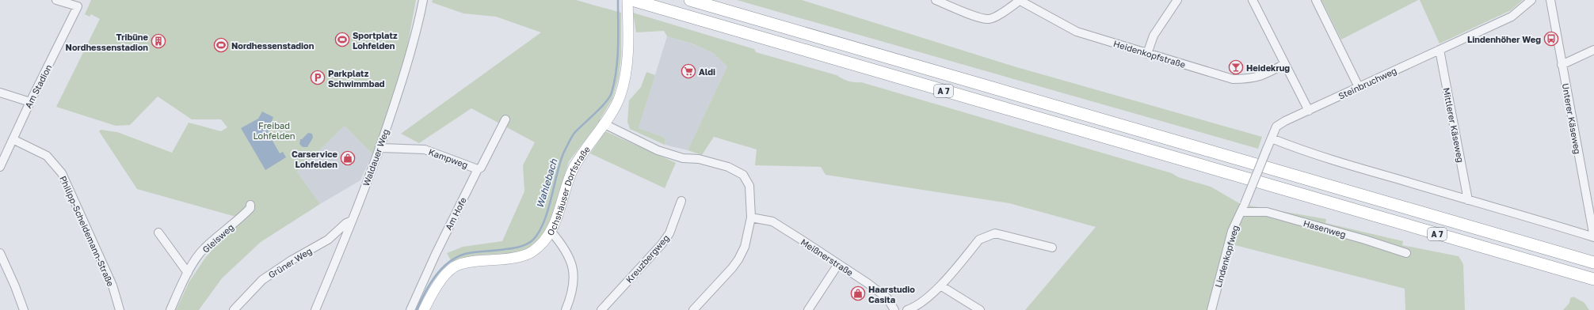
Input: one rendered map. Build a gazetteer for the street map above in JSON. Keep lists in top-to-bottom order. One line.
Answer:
{"streets":{"highway":["A 7"],"main road":["Ochshäuser Dorfstraße"],"street":["Heidenkopfstraße","Steinbruchweg","Am Stadion","Unterer Käseweg","Mittlerer Käseweg","Waldauer Weg","Kampweg","Am Hofe","Hasenweg","Philipp-Scheidemann-Straße","Gleisweg","Lindenkopfweg","Meißnerstraße","Kreuzbergweg","Grüner Weg"]},"crossings":[["Steinbruchweg","Mittlerer Käseweg"],["Steinbruchweg","Hasenweg"],["Steinbruchweg","Lindenkopfweg"],["Am Stadion","Philipp-Scheidemann-Straße"],["Waldauer Weg","Kampweg"],["Waldauer Weg","Grüner Weg"],["Kampweg","Am Hofe"],["Hasenweg","Lindenkopfweg"]],"water":["Wahlebach"],"parks":["Freibad Lohfelden"],"places":{"bus stop":["Lindenhöher Weg"],"sports":["Sportplatz Lohfelden","Nordhessenstadion"],"building":["Tribüne Nordhessenstadion"],"bar":["Heidekrug"],"supermarket":["Aldi"],"parking":["Parkplatz Schwimmbad"],"shop":["Carservice Lohfelden","Haarstudio Casita"]}}
